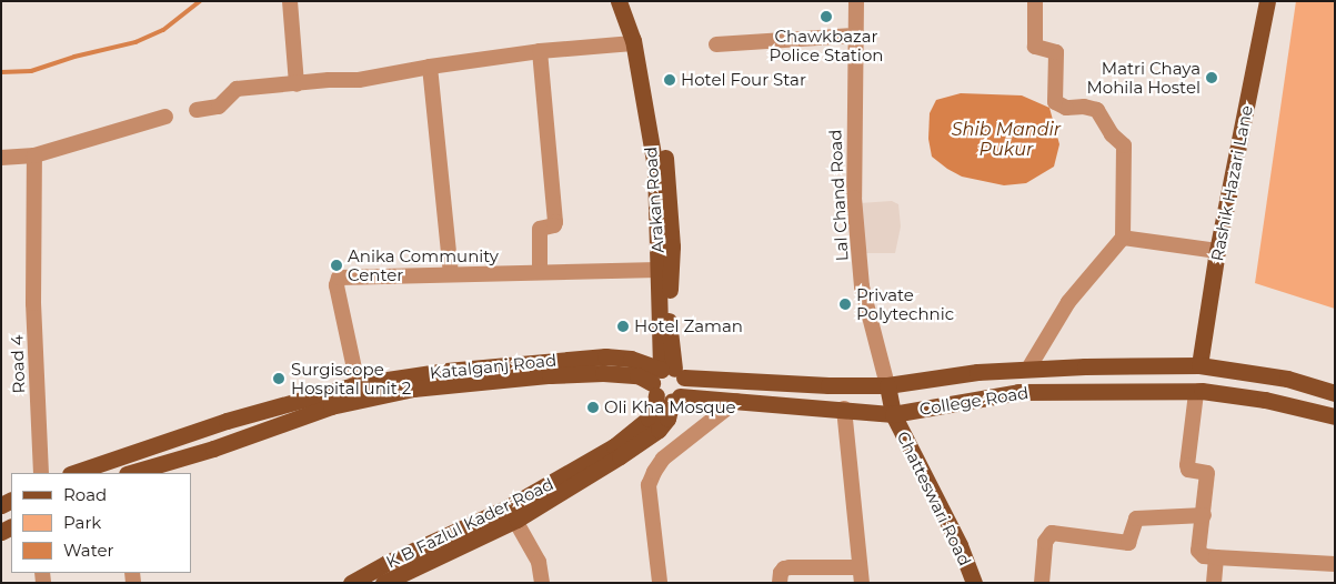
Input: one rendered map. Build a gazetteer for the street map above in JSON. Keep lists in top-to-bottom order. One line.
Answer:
{"streets":{"main road":["Rashik Hazari Lane","Arakan Road","Katalganj Road","College Road","Chatteswari Road","K B Fazlul Kader Road"],"street":["Lal Chand Road","Road 4"]},"crossings":[["Rashik Hazari Lane","College Road"],["Lal Chand Road","College Road"],["Lal Chand Road","Chatteswari Road"],["Arakan Road","Katalganj Road"],["Arakan Road","College Road"],["Arakan Road","K B Fazlul Kader Road"],["Katalganj Road","College Road"],["Katalganj Road","K B Fazlul Kader Road"],["College Road","Chatteswari Road"],["College Road","K B Fazlul Kader Road"]],"water":["Shib Mandir Pukur"],"places":["Chawkbazar Police Station","Matri Chaya Mohila Hostel","Hotel Four Star","Anika Community Center","Private Polytechnic","Hotel Zaman","Surgiscope Hospital unit 2","Oli Kha Mosque"],"legend":["Road","Park","Water"]}
